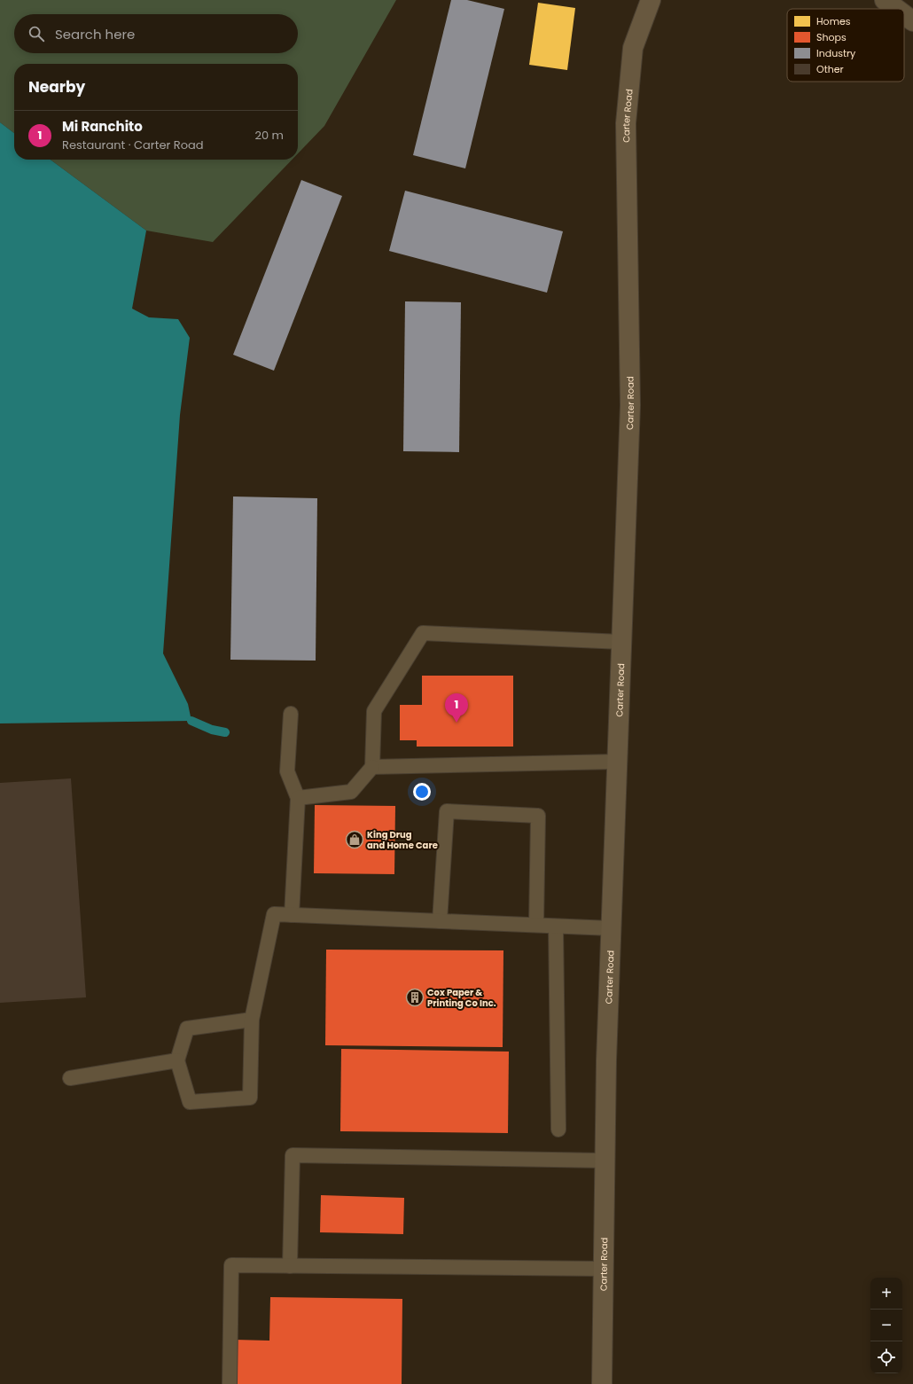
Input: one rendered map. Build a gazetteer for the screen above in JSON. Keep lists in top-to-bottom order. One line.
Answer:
{"streets":{"main road":["Carter Road"]},"places":{"shop":["King Drug and Home Care"],"building":["Cox Paper & Printing Co Inc."]},"legend":["Homes","Shops","Industry","Other"],"page":{"search":"Search here","heading":"Nearby","list":[{"mark":"1","name":"Mi Ranchito","note":"Restaurant · Carter Road","value":"20 m"}],"pins":"1","map_buttons":["+","−"]}}
